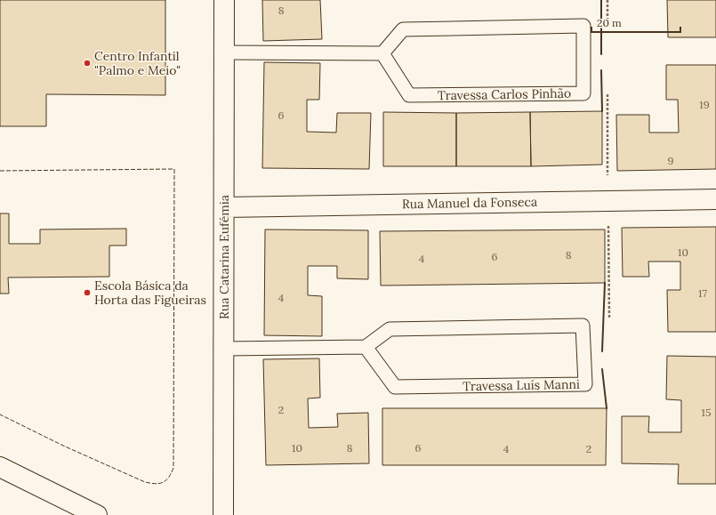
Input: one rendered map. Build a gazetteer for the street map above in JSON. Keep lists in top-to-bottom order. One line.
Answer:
{"streets":{"street":["Rua Manuel da Fonseca","Rua Catarina Eufémia"],"lane":["Travessa Carlos Pinhão","Travessa Luís Manni"]},"crossings":[["Rua Manuel da Fonseca","Rua Catarina Eufémia"]],"places":["Centro Infantil \"Palmo e Meio\"","Escola Básica da Horta das Figueiras"],"house_numbers":["8","19","6","9","10","8","6","4","17","4","2","15","10","8","6","4","2"],"scale_bar":"20 m"}
